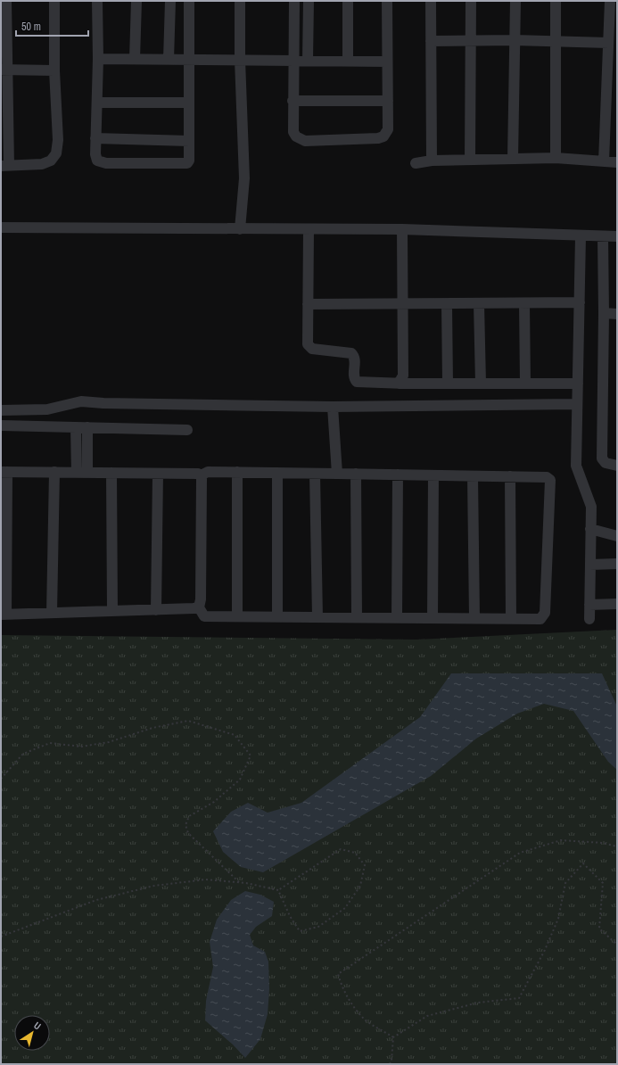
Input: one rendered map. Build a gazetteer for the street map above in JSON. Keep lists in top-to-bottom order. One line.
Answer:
{"scale_bar":"50 m","north":"top right"}
